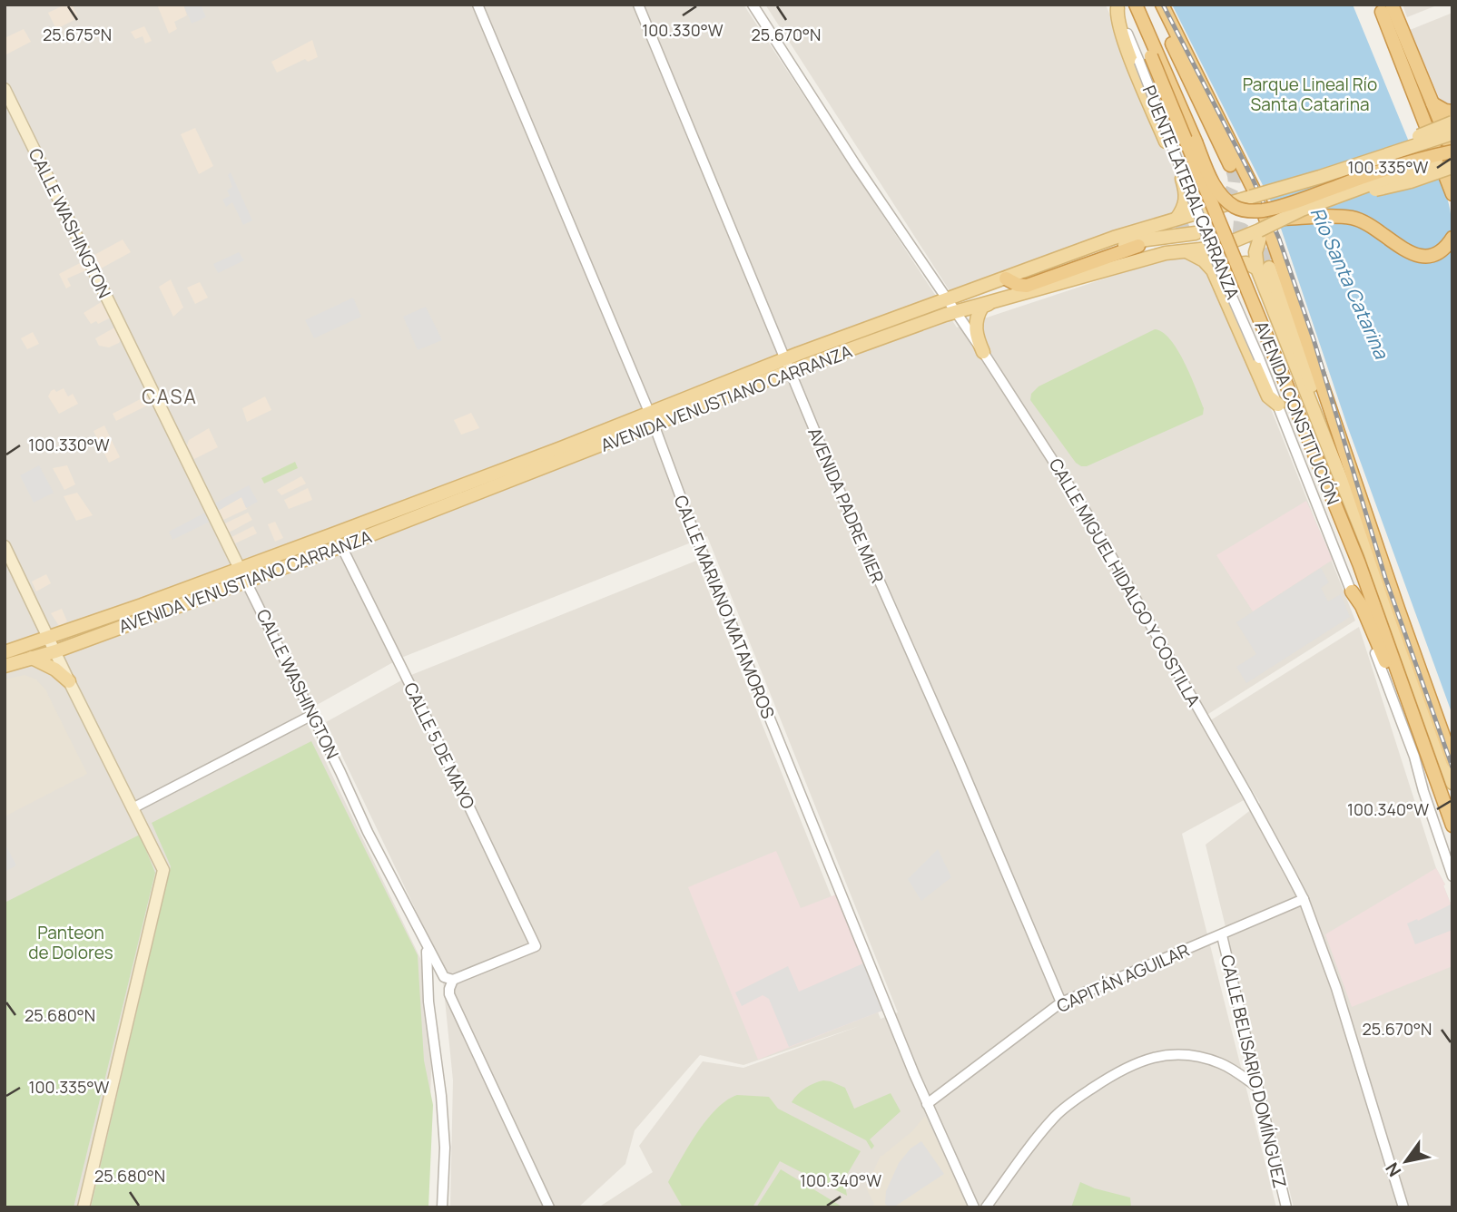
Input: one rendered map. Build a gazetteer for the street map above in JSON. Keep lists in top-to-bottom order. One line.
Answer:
{"streets":{"highway":["AVENIDA CONSTITUCIÓN"],"main road":["CALLE WASHINGTON","AVENIDA VENUSTIANO CARRANZA"],"street":["PUENTE LATERAL CARRANZA","AVENIDA PADRE MIER","CALLE MIGUEL HIDALGO Y COSTILLA","CALLE MARIANO MATAMOROS","CALLE 5 DE MAYO","CAPITÁN AGUILAR","CALLE BELISARIO DOMÍNGUEZ"]},"crossings":[["PUENTE LATERAL CARRANZA","AVENIDA CONSTITUCIÓN"],["CALLE WASHINGTON","AVENIDA VENUSTIANO CARRANZA"],["CALLE WASHINGTON","CALLE 5 DE MAYO"],["AVENIDA VENUSTIANO CARRANZA","AVENIDA PADRE MIER"],["AVENIDA VENUSTIANO CARRANZA","CALLE MIGUEL HIDALGO Y COSTILLA"],["AVENIDA VENUSTIANO CARRANZA","CALLE MARIANO MATAMOROS"],["AVENIDA VENUSTIANO CARRANZA","CALLE 5 DE MAYO"],["AVENIDA PADRE MIER","CAPITÁN AGUILAR"],["CALLE MIGUEL HIDALGO Y COSTILLA","CAPITÁN AGUILAR"],["CALLE MARIANO MATAMOROS","CAPITÁN AGUILAR"],["CAPITÁN AGUILAR","CALLE BELISARIO DOMÍNGUEZ"]],"districts":["CASA"],"water":["Río Santa Catarina"],"parks":["Parque Lineal Río Santa Catarina","Panteon de Dolores"],"north":"bottom left","coordinates":["100.330°W","25.675°N","25.670°N","100.335°W","100.340°W","25.680°N"]}
